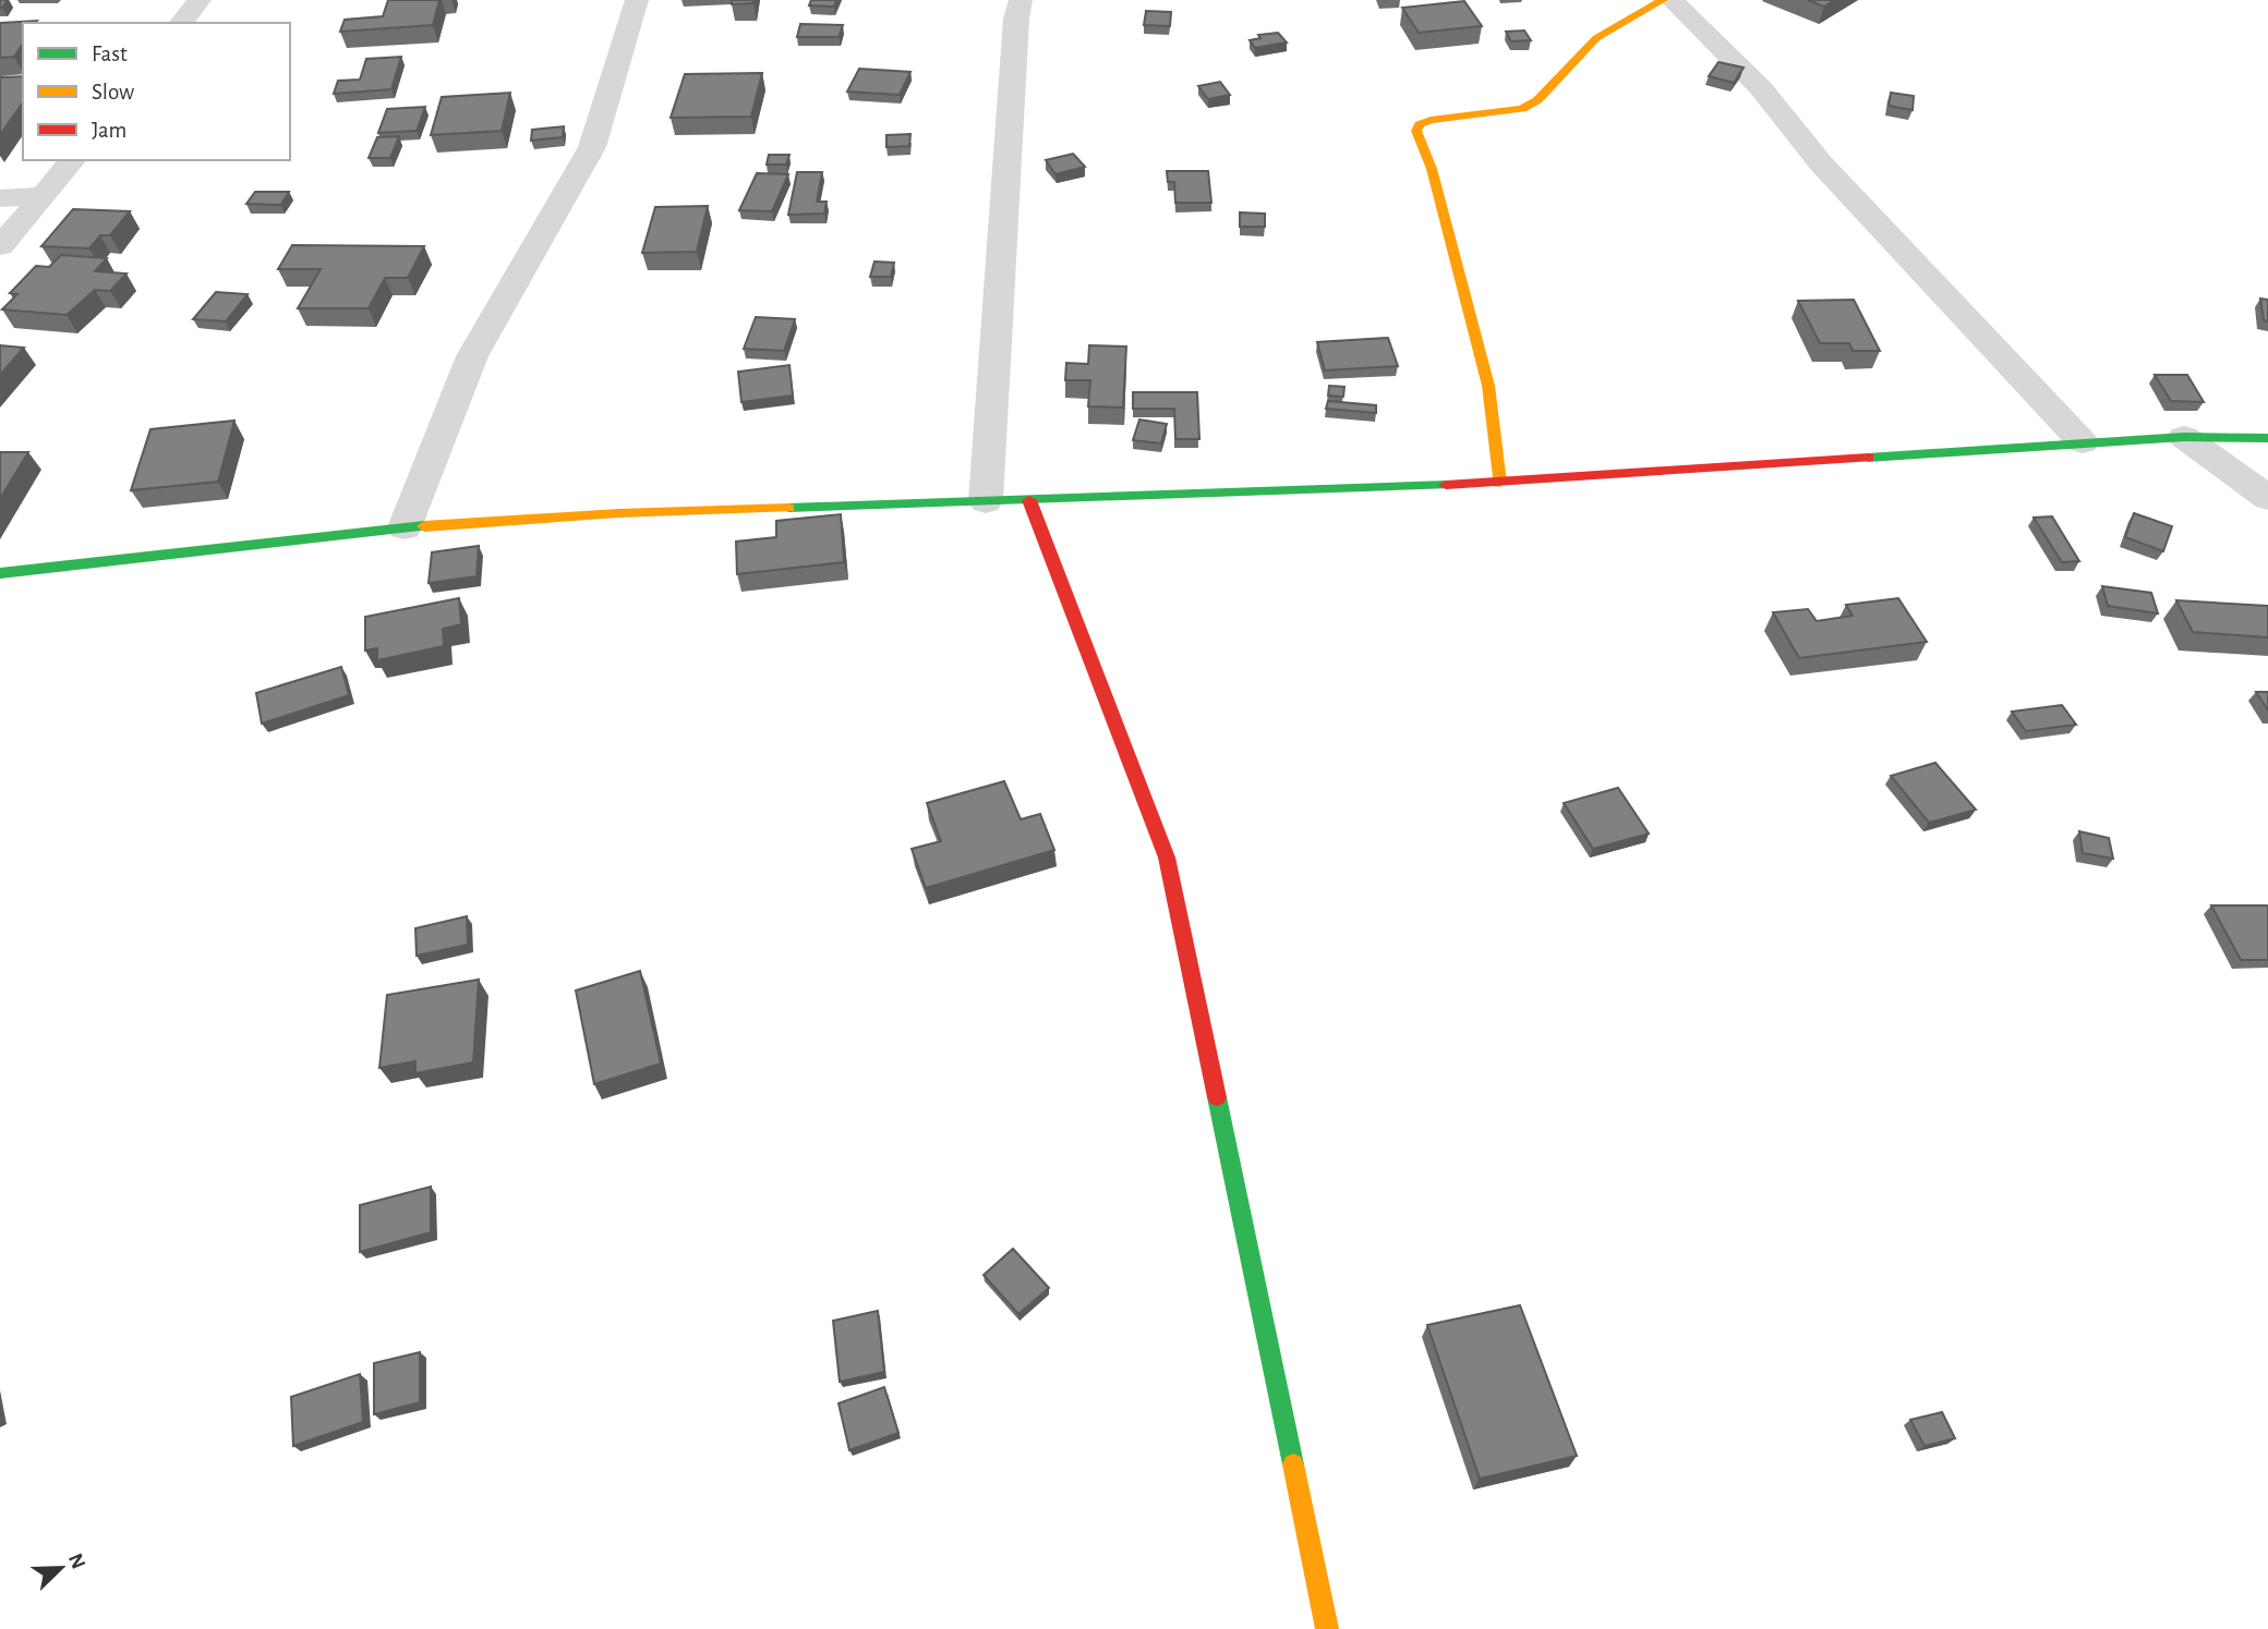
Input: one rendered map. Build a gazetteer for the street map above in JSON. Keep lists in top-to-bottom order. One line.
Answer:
{"legend":["Fast","Slow","Jam"],"north":"top right"}
